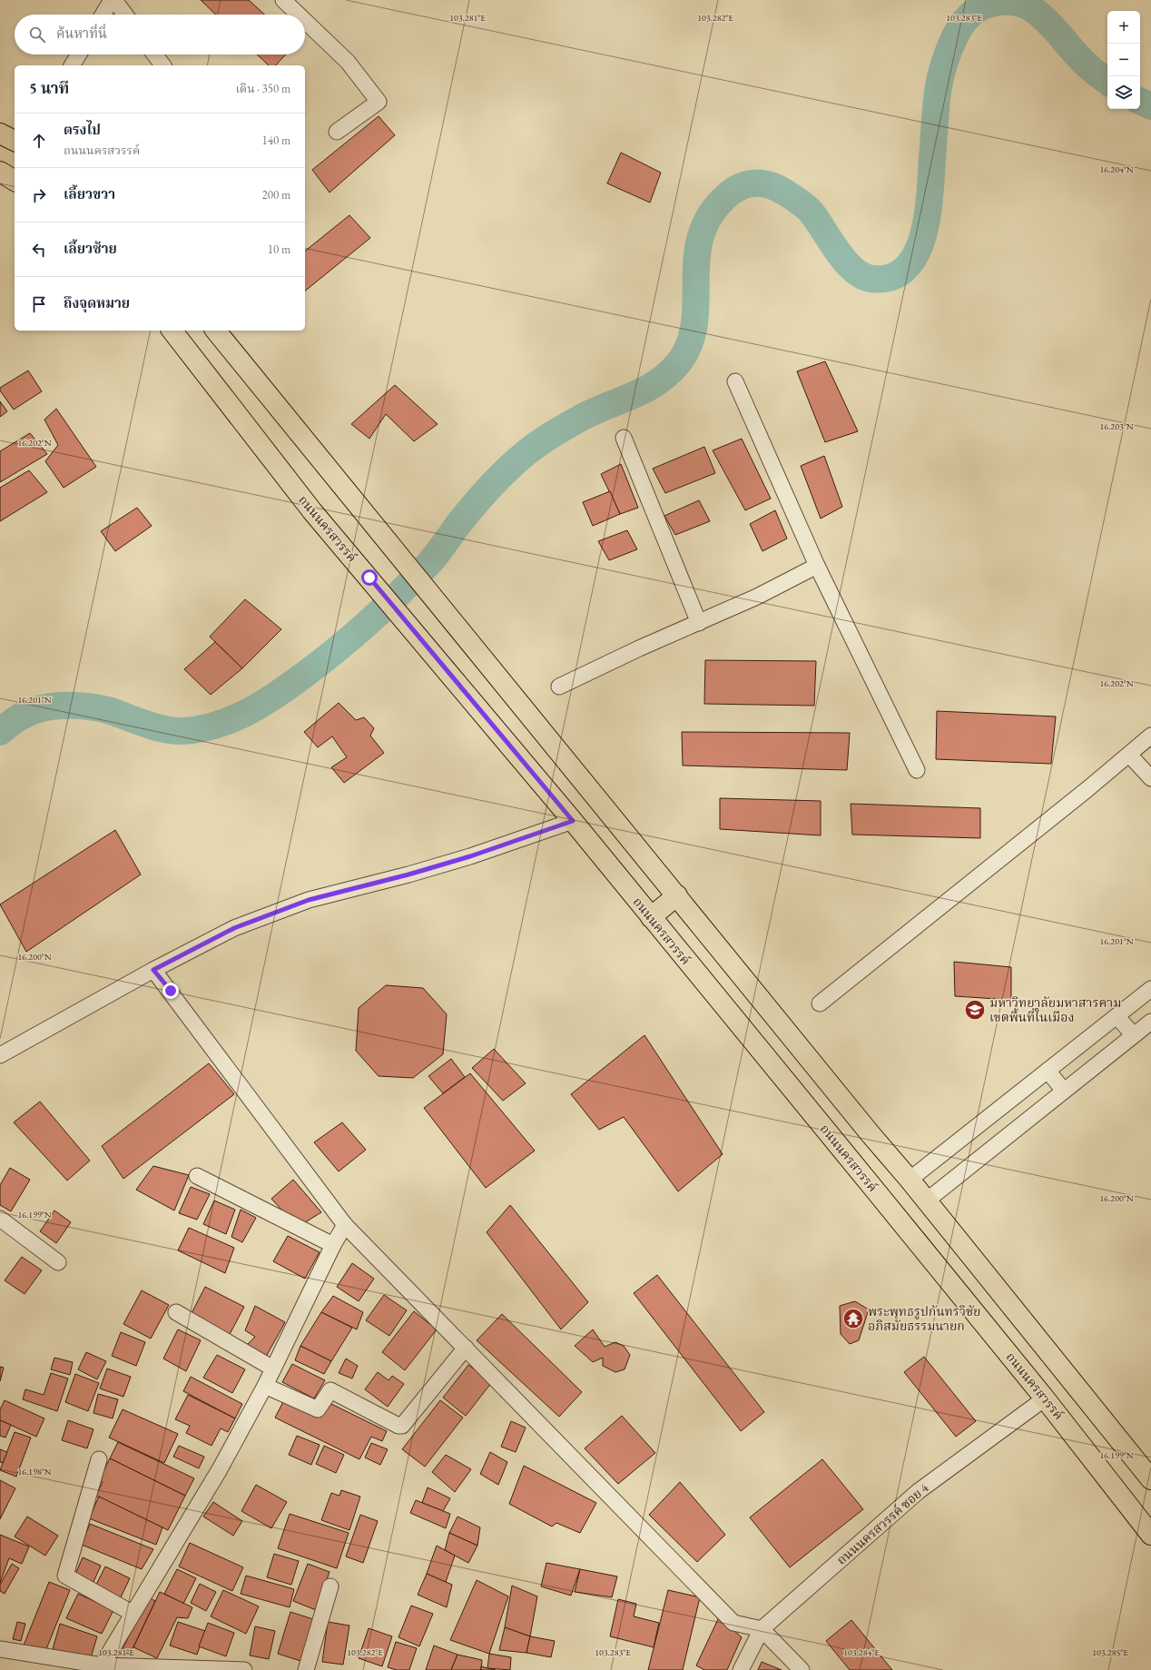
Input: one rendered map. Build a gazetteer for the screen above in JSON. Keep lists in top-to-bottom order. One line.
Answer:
{"streets":{"main road":["ถนนนครสวรรค์"],"street":["ถนนนครสวรรค์ ซอย 4"]},"crossings":[["ถนนนครสวรรค์","ถนนนครสวรรค์ ซอย 4"]],"places":{"school or university":["มหาวิทยาลัยมหาสารคาม เขตพื้นที่ในเมือง"],"temple":["พระพุทธรูปกันทรวิชัย อภิสมัยธรรมนายก"]},"page":{"map_buttons":["+","−"],"search":"ค้นหาที่นี่","heading":["5 นาที","เดิน · 350 m"],"list":[["ตรงไป","ถนนนครสวรรค์","140 m"],["เลี้ยวขวา","200 m"],["เลี้ยวซ้าย","10 m"],"ถึงจุดหมาย"]},"coordinates":["103.281°E","103.282°E","103.283°E","16.204°N","16.203°N","16.202°N","16.201°N","16.200°N","16.199°N","16.198°N","103.284°E","103.285°E"]}
